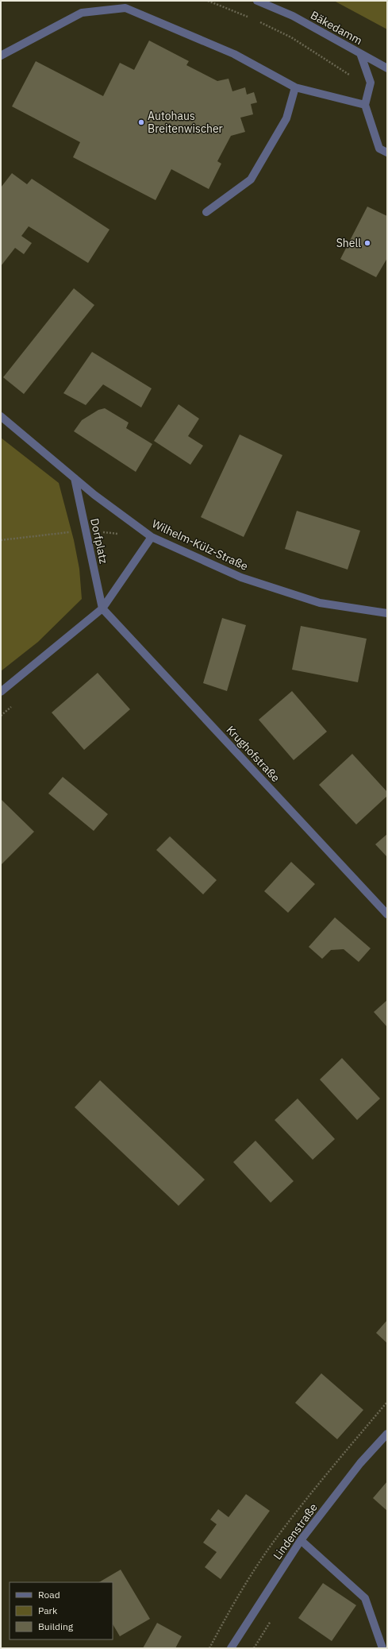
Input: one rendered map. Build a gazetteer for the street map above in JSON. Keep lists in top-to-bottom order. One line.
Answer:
{"streets":{"street":["Bäkedamm","Dorfplatz","Wilhelm-Külz-Straße","Krughofstraße","Lindenstraße"]},"crossings":[["Dorfplatz","Wilhelm-Külz-Straße"],["Dorfplatz","Krughofstraße"]],"places":["Autohaus Breitenwischer","Shell"],"legend":["Road","Park","Building"]}
